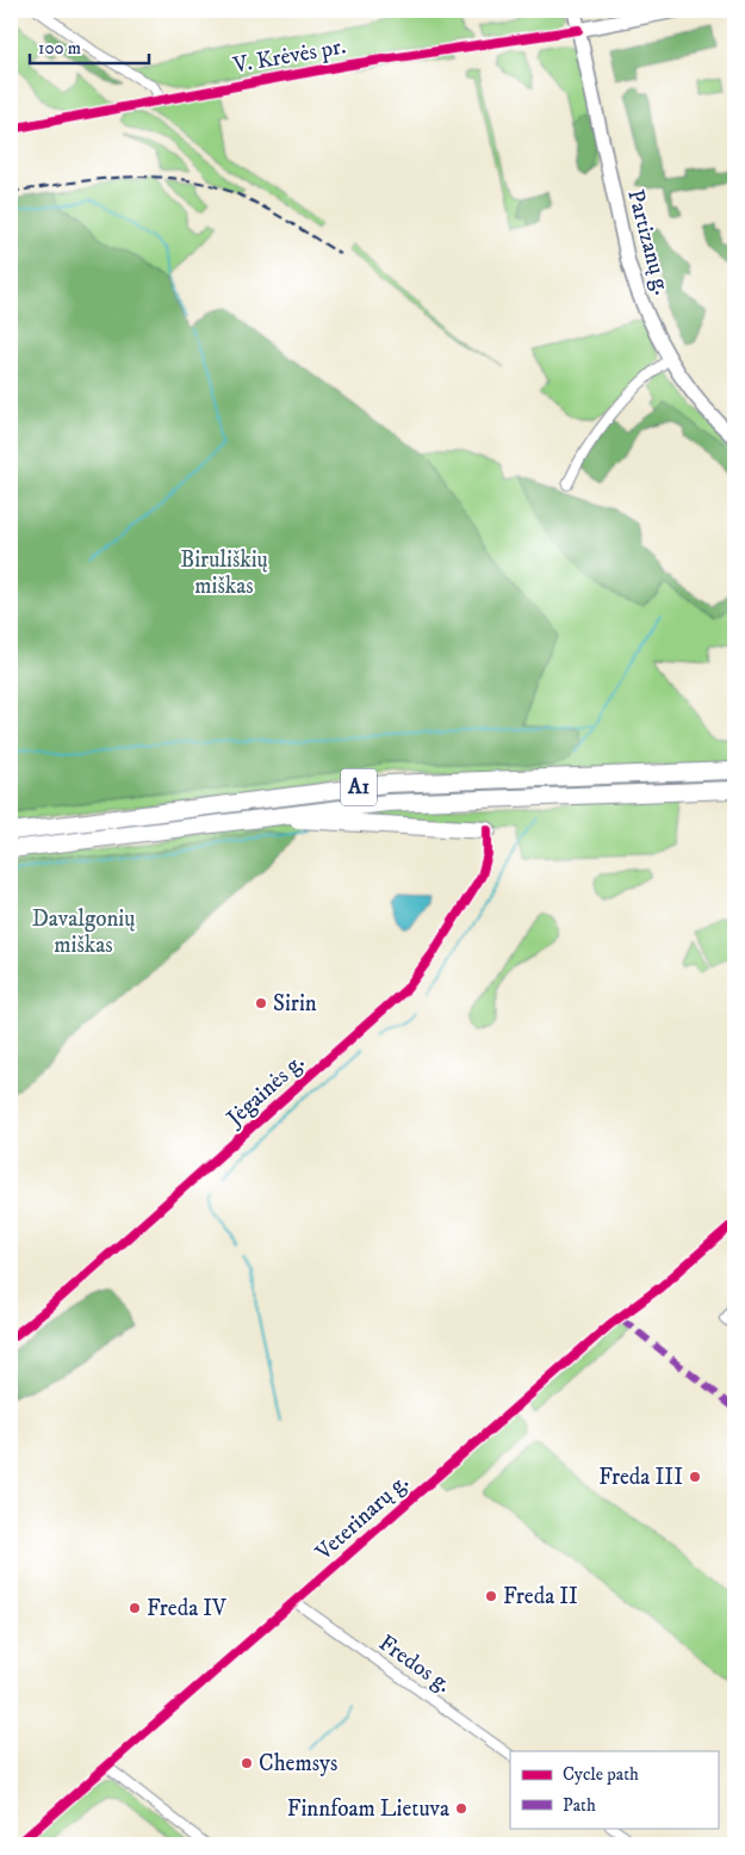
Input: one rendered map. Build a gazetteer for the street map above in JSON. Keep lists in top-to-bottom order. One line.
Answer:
{"streets":{"highway":["A1"],"street":["V. Krėvės pr.","Partizanų g.","Jėgainės g.","Veterinarų g.","Fredos g."]},"crossings":[["V. Krėvės pr.","Partizanų g."],["Veterinarų g.","Fredos g."]],"parks":["Biruliškių miškas","Davalgonių miškas"],"places":["Sirin","Freda III","Freda II","Freda IV","Chemsys","Finnfoam Lietuva"],"legend":["Cycle path","Path"],"scale_bar":"100 m"}
